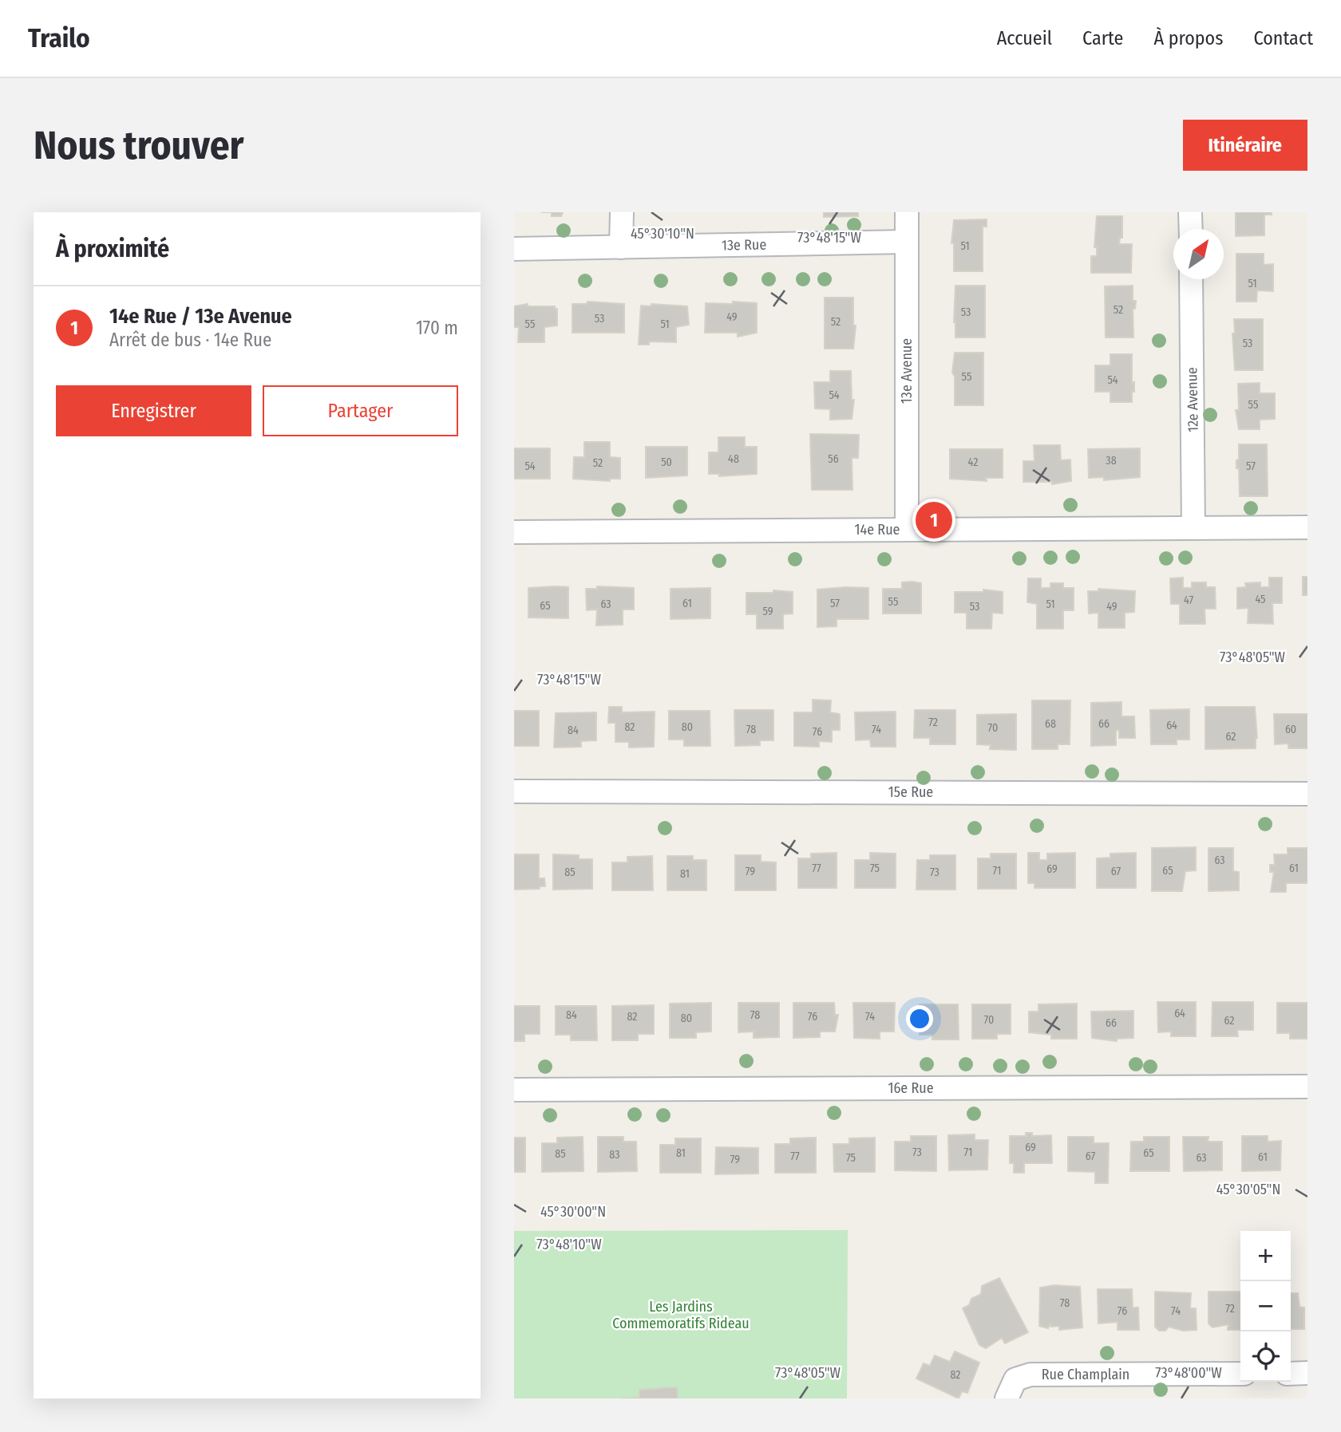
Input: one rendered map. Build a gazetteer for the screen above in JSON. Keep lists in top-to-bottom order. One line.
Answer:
{"streets":{"street":["13e Rue","13e Avenue","12e Avenue","14e Rue","15e Rue","16e Rue","Rue Champlain"]},"crossings":[["13e Rue","13e Avenue"],["13e Avenue","14e Rue"],["12e Avenue","14e Rue"]],"parks":["Les Jardins Commemoratifs Rideau"],"house_numbers":["51","51","52","53","49","53","52","55","51","53","55","54","54","55","48","56","38","50","42","52","54","57","45","47","55","61","57","63","51","65","53","49","59","72","68","66","64","82","80","70","78","74","60","84","76","62","63","77","75","61","69","71","65","79","67","85","73","81","64","84","78","82","76","74","80","70","62","66","69","73","71","81","65","85","83","77","67","61","75","63","79","78","72","76","74","82"],"north":"top right","page":{"header":"Trailo","nav":["Accueil","Carte","À propos","Contact"],"buttons":["Itinéraire",["Enregistrer","Partager"]],"title":"Nous trouver","heading":"À proximité","list":[{"mark":"1","name":"14e Rue / 13e Avenue","note":"Arrêt de bus · 14e Rue","value":"170 m"}],"pins":"1","map_buttons":["+","−"]},"coordinates":["45°30'10\"N","73°48'15\"W","73°48'05\"W","45°30'05\"N","45°30'00\"N","73°48'10\"W","73°48'00\"W"]}
